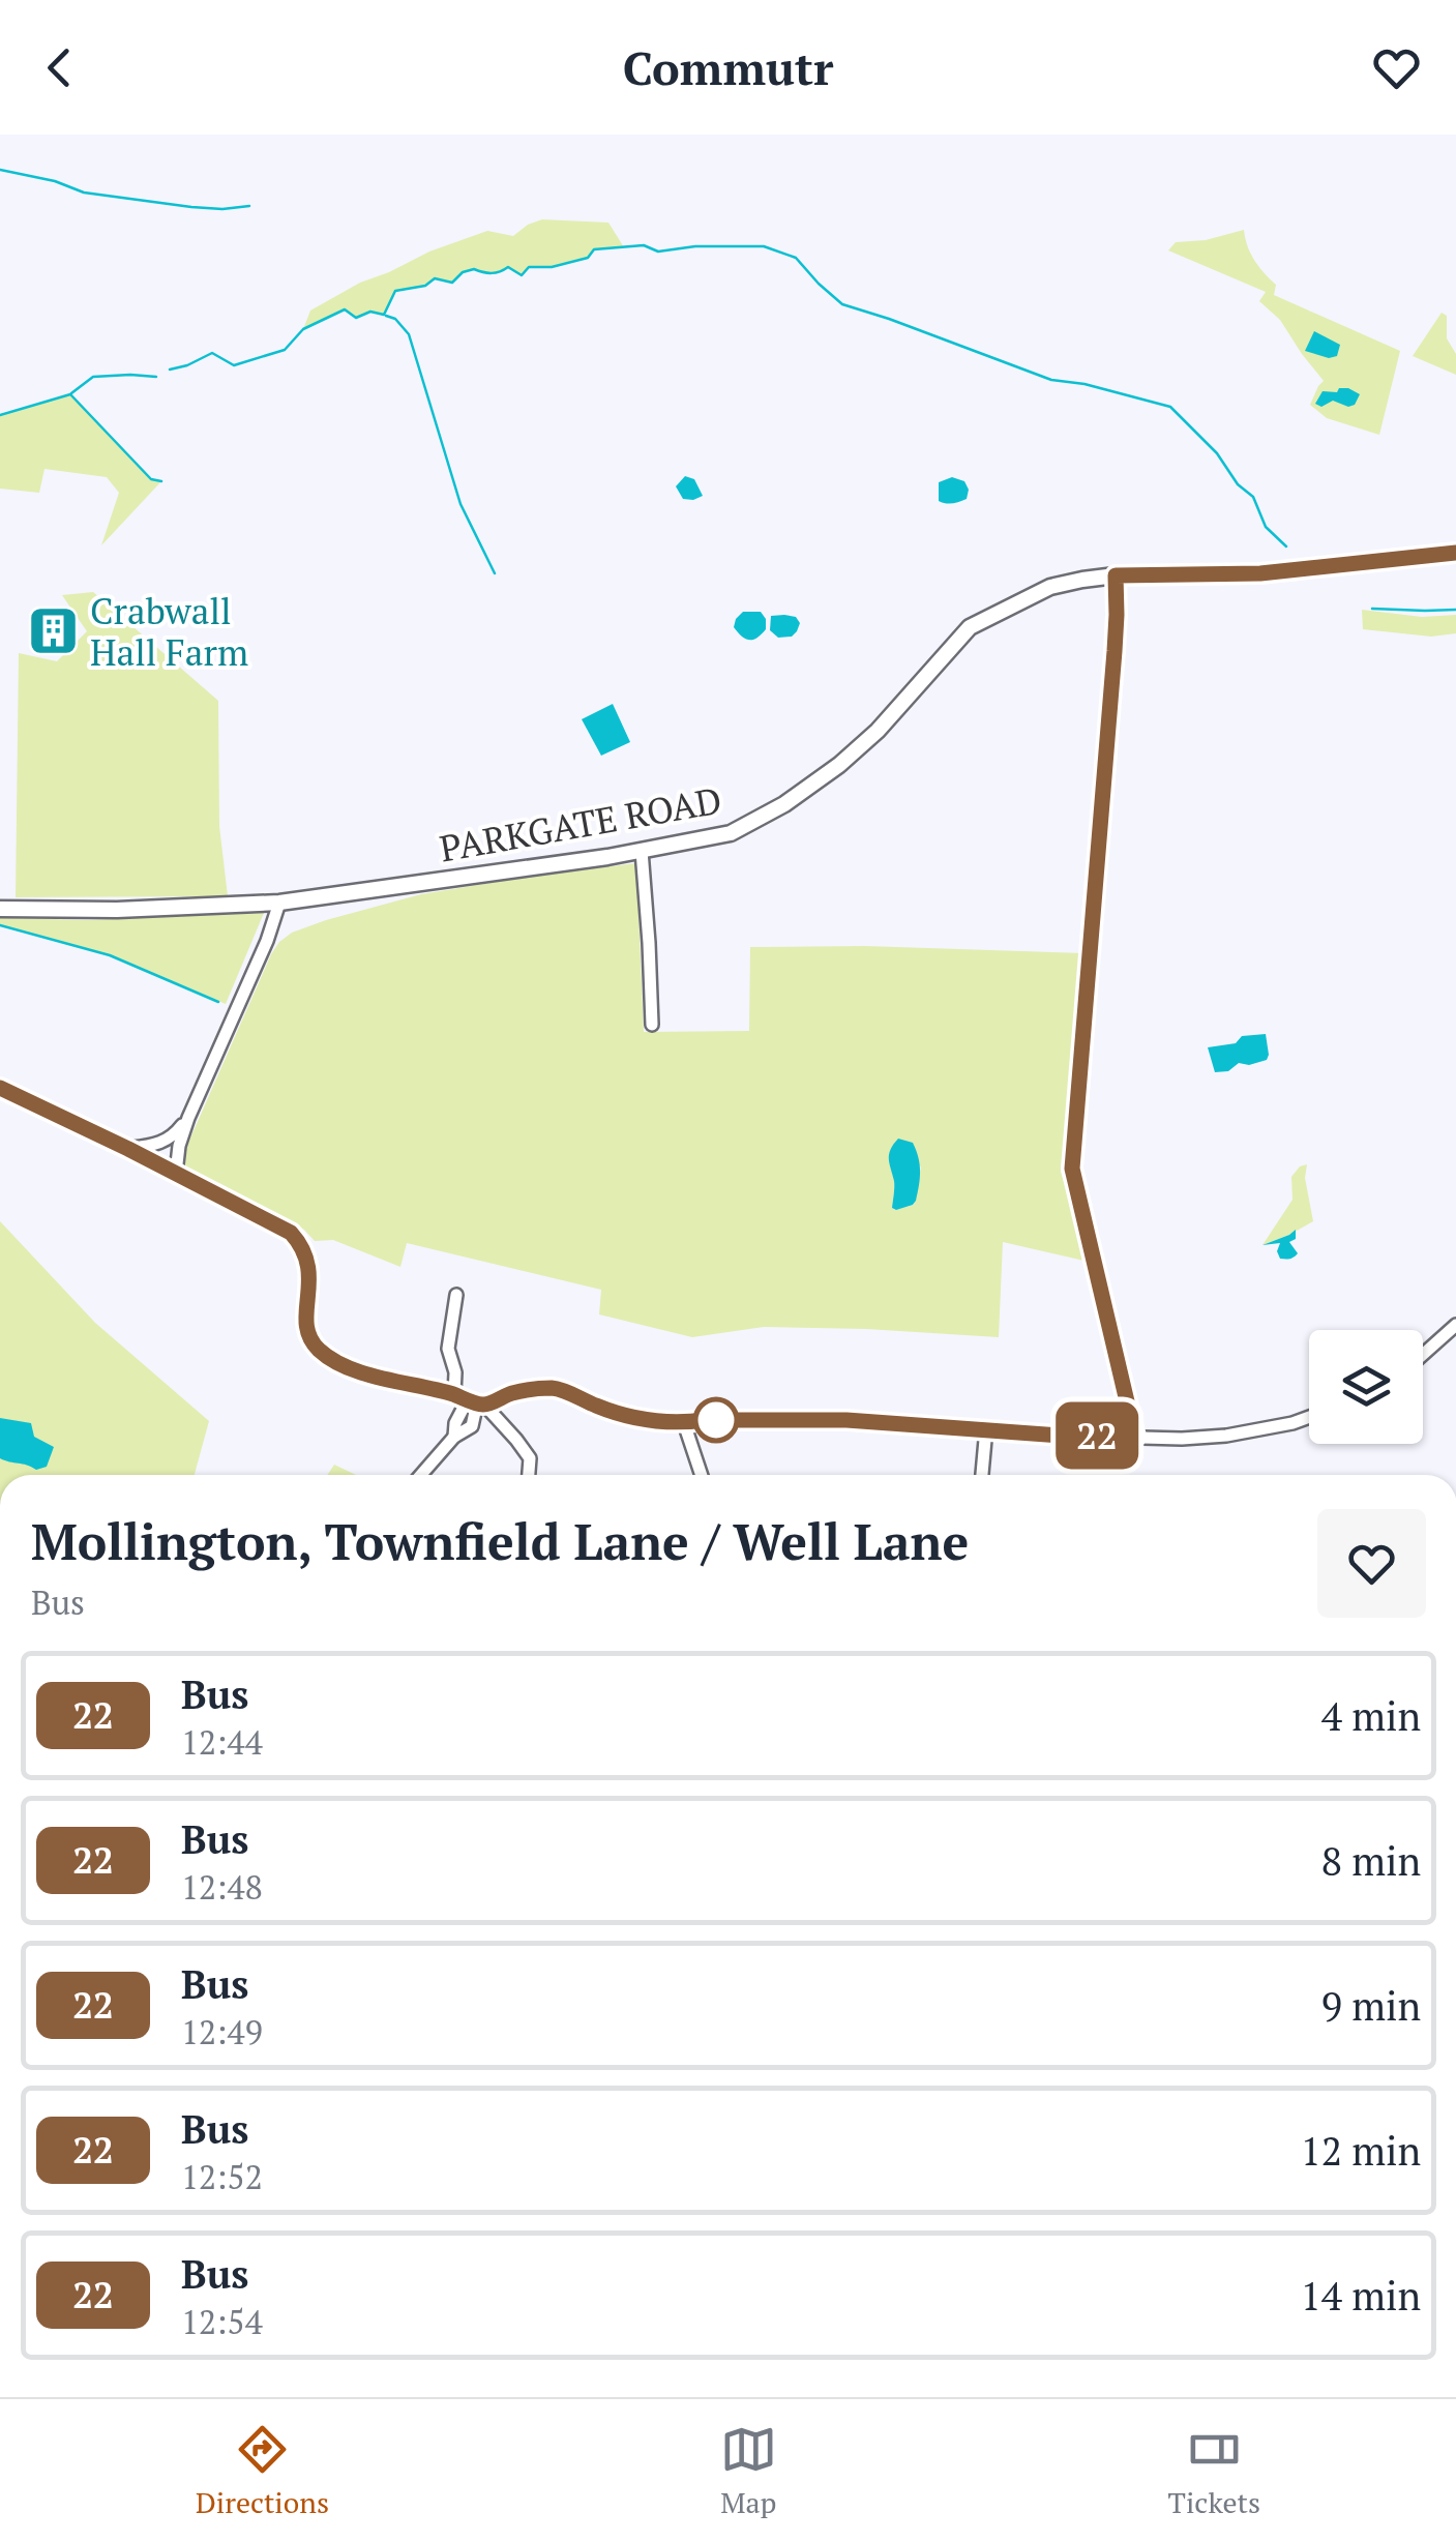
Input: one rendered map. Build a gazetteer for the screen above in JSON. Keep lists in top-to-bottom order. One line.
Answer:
{"streets":{"main road":["PARKGATE ROAD"]},"places":{"building":["Crabwall Hall Farm"]},"lines":["bus line 22"],"page":{"header":"Commutr","on_map":"22","heading":["Mollington, Townfield Lane / Well Lane","Bus"],"list":[{"mark":"22","name":"Bus","note":"12:44","value":"4 min"},{"mark":"22","name":"Bus","note":"12:48","value":"8 min"},{"mark":"22","name":"Bus","note":"12:49","value":"9 min"},{"mark":"22","name":"Bus","note":"12:52","value":"12 min"},{"mark":"22","name":"Bus","note":"12:54","value":"14 min"}],"tabs":["Directions","Map","Tickets"]}}
